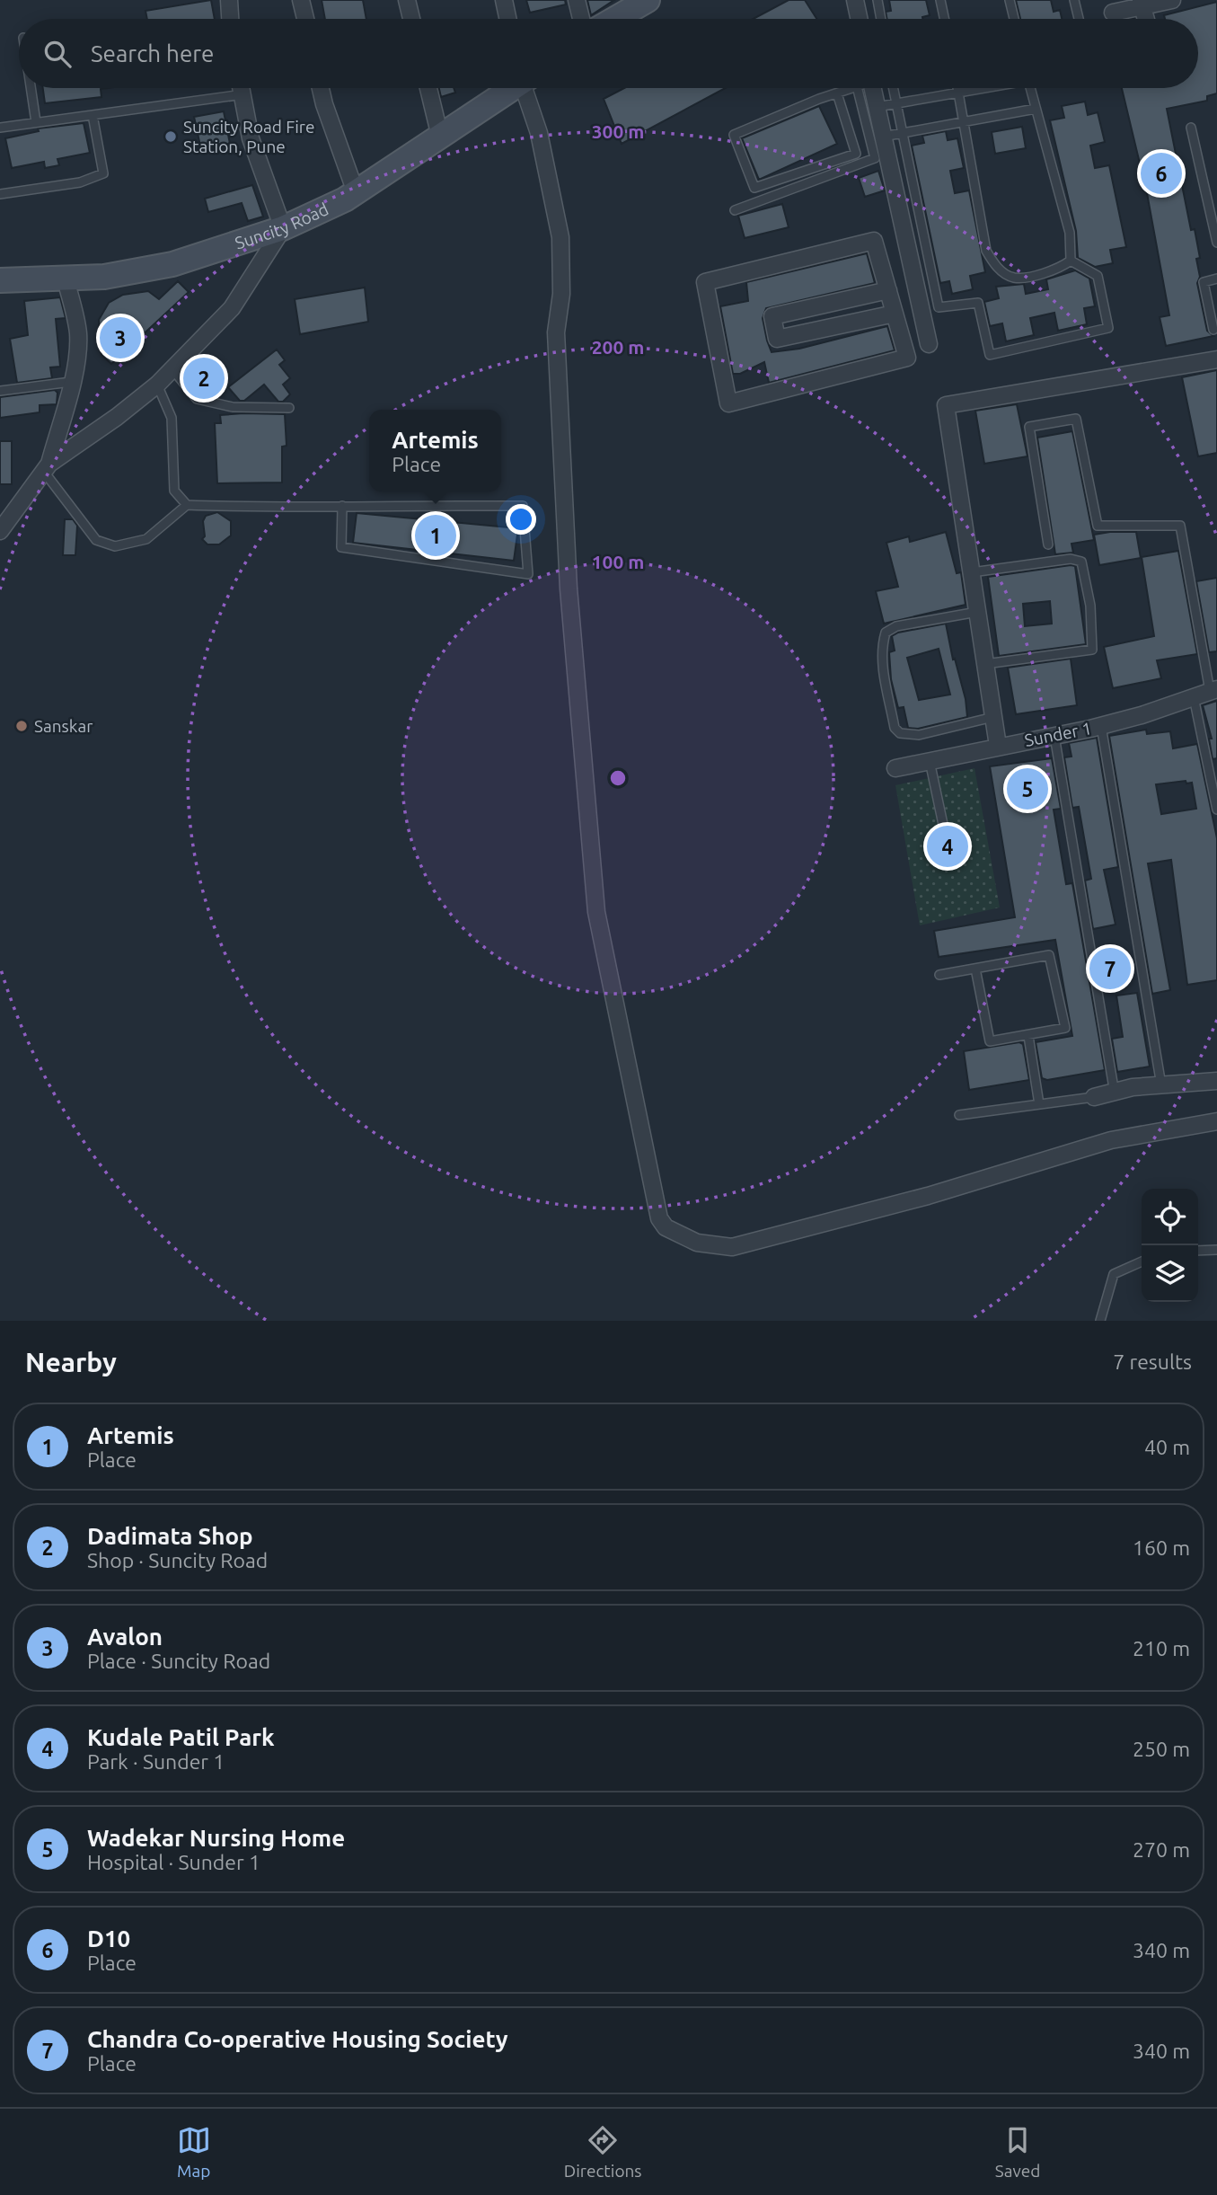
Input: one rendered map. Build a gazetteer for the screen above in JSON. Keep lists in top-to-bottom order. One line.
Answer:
{"streets":{"street":["Suncity Road","Sunder 1"]},"places":["Suncity Road Fire Station, Pune","Sanskar"],"page":{"search":"Search here","pins":["6","3","2","1","5","4","7"],"popup":["Artemis","Place"],"heading":["Nearby","7 results"],"list":[{"mark":"1","name":"Artemis","note":"Place","value":"40 m"},{"mark":"2","name":"Dadimata Shop","note":"Shop · Suncity Road","value":"160 m"},{"mark":"3","name":"Avalon","note":"Place · Suncity Road","value":"210 m"},{"mark":"4","name":"Kudale Patil Park","note":"Park · Sunder 1","value":"250 m"},{"mark":"5","name":"Wadekar Nursing Home","note":"Hospital · Sunder 1","value":"270 m"},{"mark":"6","name":"D10","note":"Place","value":"340 m"},{"mark":"7","name":"Chandra Co-operative Housing Society","note":"Place","value":"340 m"}],"nav":["Map","Directions","Saved"]},"rings":["300 m","200 m","100 m"]}
